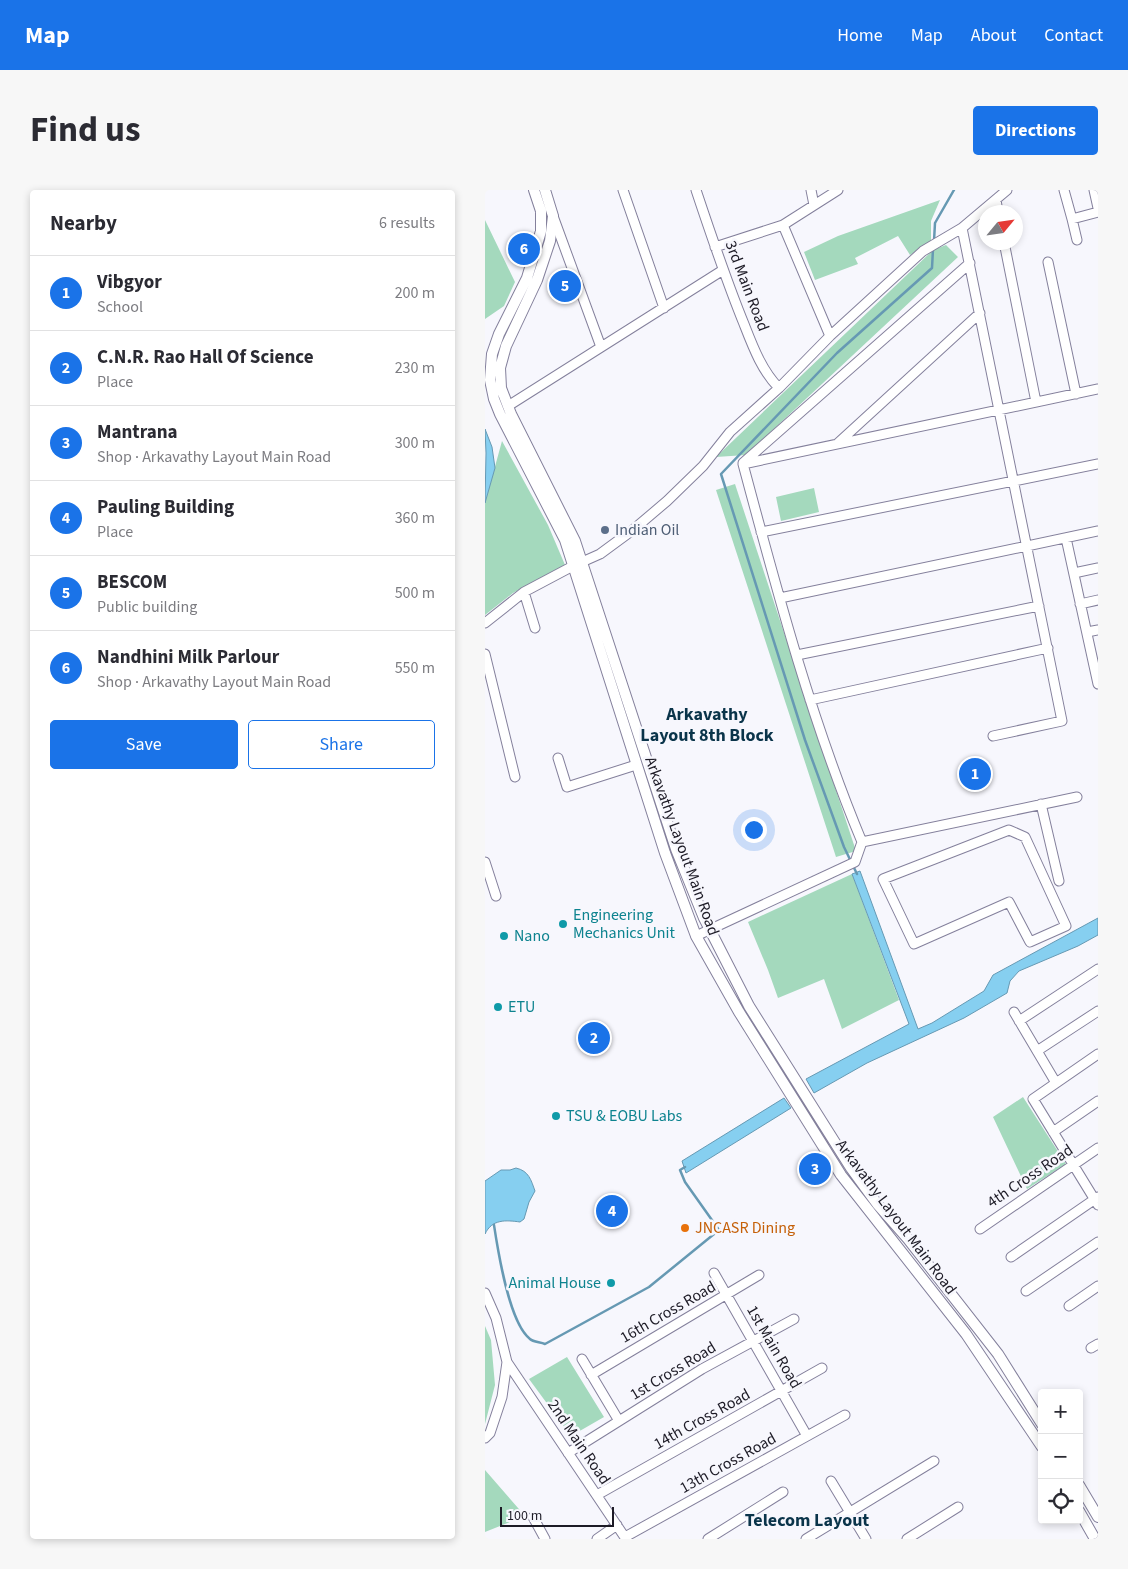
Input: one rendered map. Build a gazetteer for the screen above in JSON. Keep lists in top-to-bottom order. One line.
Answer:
{"streets":{"main road":["Arkavathy Layout Main Road"],"street":["3rd Main Road","4th Cross Road","16th Cross Road","1st Main Road","1st Cross Road","14th Cross Road","2nd Main Road","13th Cross Road"]},"crossings":[["16th Cross Road","1st Main Road"],["1st Main Road","1st Cross Road"],["1st Main Road","14th Cross Road"],["1st Main Road","13th Cross Road"],["1st Cross Road","2nd Main Road"],["14th Cross Road","2nd Main Road"],["2nd Main Road","13th Cross Road"]],"districts":["Arkavathy Layout 8th Block","Telecom Layout"],"places":["Indian Oil","Engineering Mechanics Unit","Nano","ETU","TSU & EOBU Labs","JNCASR Dining","Animal House"],"scale_bar":"100 m","north":"top right","page":{"header":"Map","nav":["Home","Map","About","Contact"],"title":"Find us","buttons":["Directions",["Save","Share"]],"heading":["Nearby","6 results"],"pins":["6","5","1","2","3","4"],"list":[{"mark":"1","name":"Vibgyor","note":"School","value":"200 m"},{"mark":"2","name":"C.N.R. Rao Hall Of Science","note":"Place","value":"230 m"},{"mark":"3","name":"Mantrana","note":"Shop · Arkavathy Layout Main Road","value":"300 m"},{"mark":"4","name":"Pauling Building","note":"Place","value":"360 m"},{"mark":"5","name":"BESCOM","note":"Public building","value":"500 m"},{"mark":"6","name":"Nandhini Milk Parlour","note":"Shop · Arkavathy Layout Main Road","value":"550 m"}],"map_buttons":["+","−"],"scale":"100 m"}}
